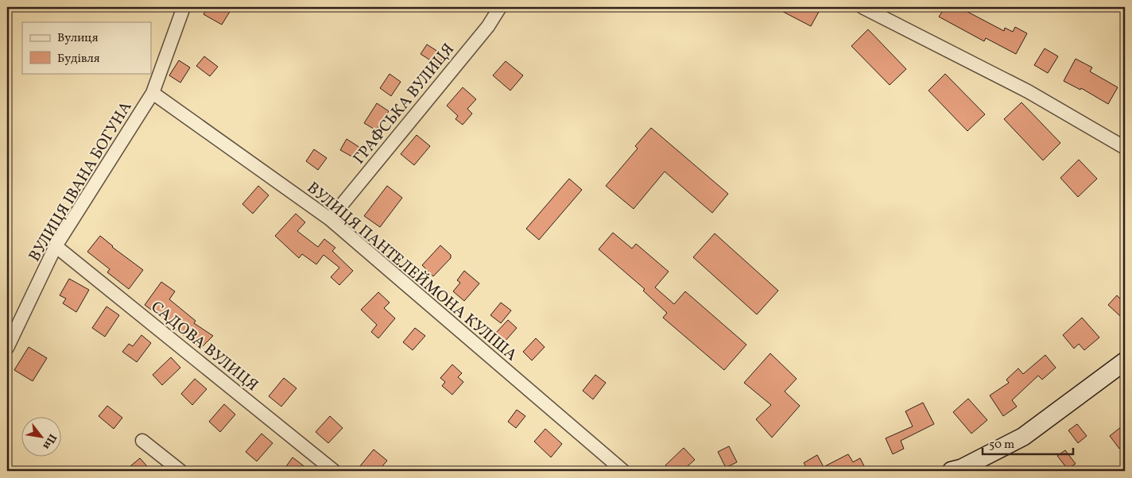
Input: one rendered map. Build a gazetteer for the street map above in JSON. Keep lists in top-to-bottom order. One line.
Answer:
{"streets":{"street":["ГРАФСЬКА ВУЛИЦЯ","ВУЛИЦЯ ІВАНА БОГУНА","ВУЛИЦЯ ПАНТЕЛЕЙМОНА КУЛІША","САДОВА ВУЛИЦЯ"]},"crossings":[["ГРАФСЬКА ВУЛИЦЯ","ВУЛИЦЯ ПАНТЕЛЕЙМОНА КУЛІША"],["ВУЛИЦЯ ІВАНА БОГУНА","ВУЛИЦЯ ПАНТЕЛЕЙМОНА КУЛІША"],["ВУЛИЦЯ ІВАНА БОГУНА","САДОВА ВУЛИЦЯ"]],"legend":["Вулиця","Будівля"],"scale_bar":"50 m","north":"bottom right"}
